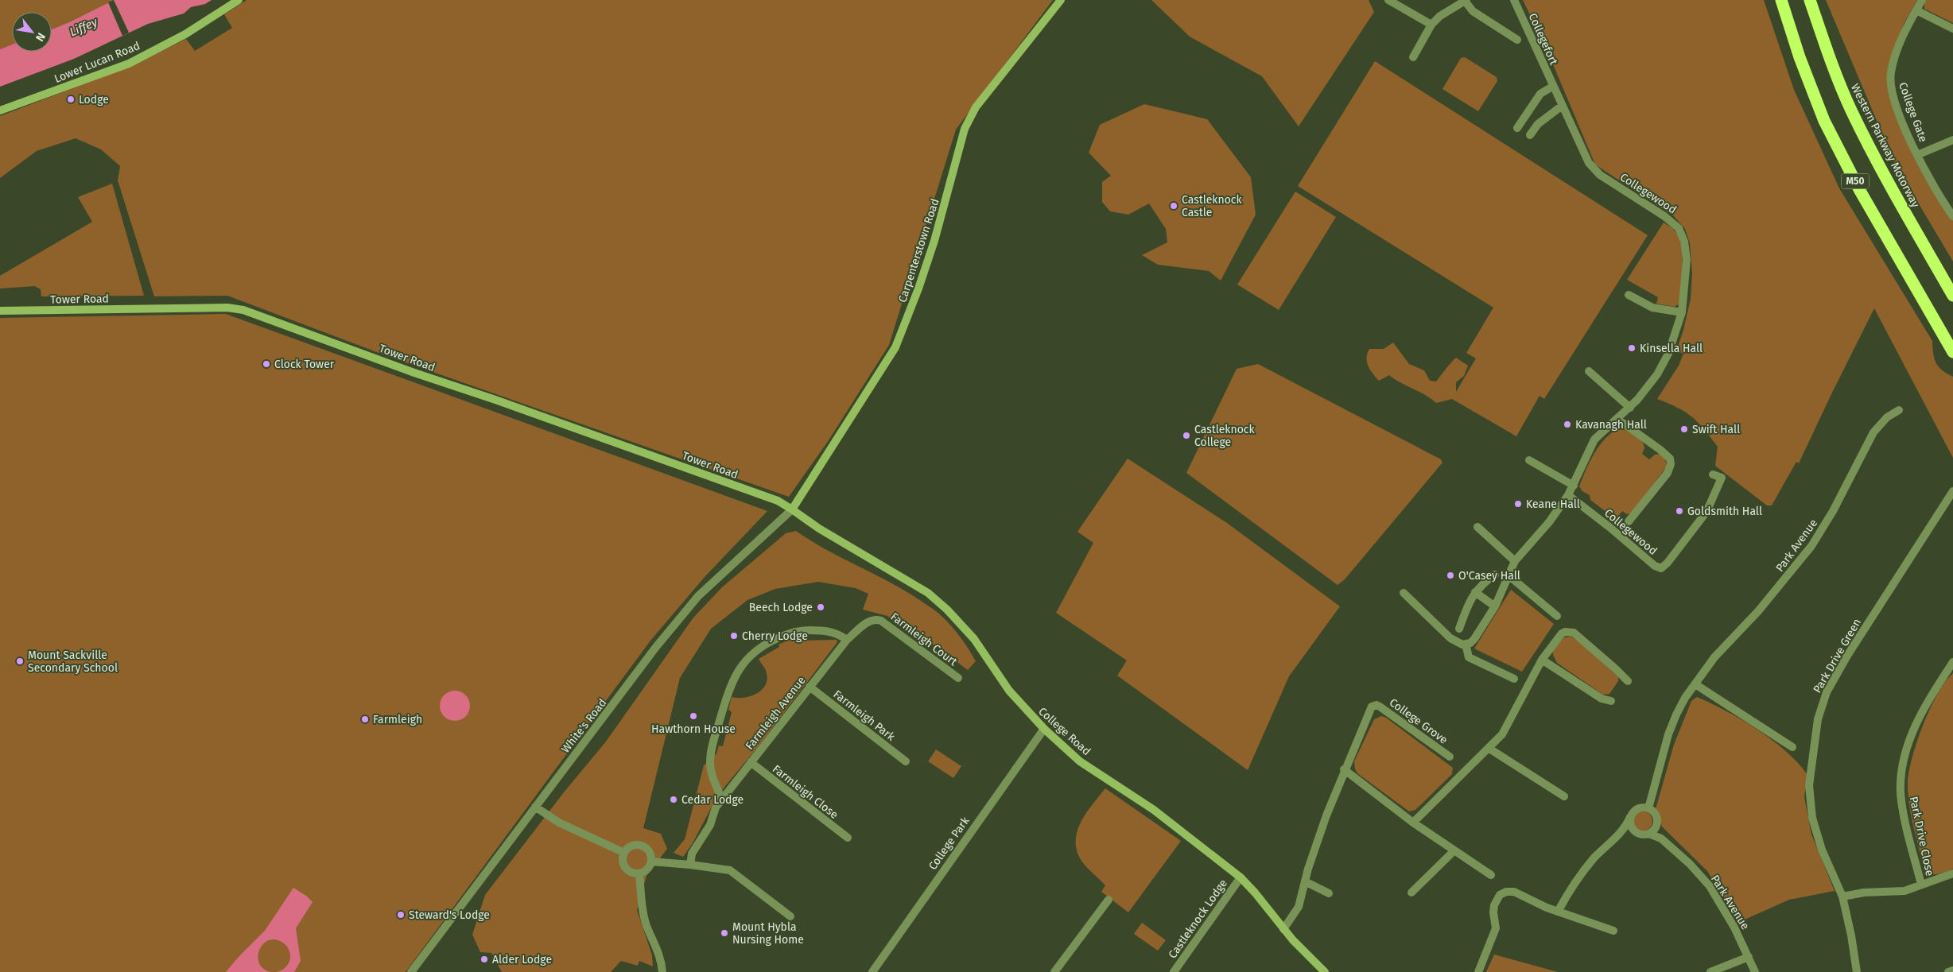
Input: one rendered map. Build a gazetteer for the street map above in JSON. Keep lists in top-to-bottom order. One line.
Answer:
{"streets":{"highway":["Western Parkway Motorway","M50"],"street":["Collegefort","Lower Lucan Road","College Gate","Collegewood","Carpenterstown Road","Tower Road","Park Avenue","Farmleigh Court","Park Drive Green","Farmleigh Avenue","Farmleigh Park","College Grove","White's Road","College Road","Farmleigh Close","Park Drive Close","College Park","Castleknock Lodge"]},"crossings":[["Collegefort","Collegewood"],["Carpenterstown Road","Tower Road"],["Carpenterstown Road","White's Road"],["Carpenterstown Road","College Road"],["Tower Road","White's Road"],["Tower Road","College Road"],["Farmleigh Court","Farmleigh Avenue"],["Farmleigh Avenue","Farmleigh Park"],["Farmleigh Avenue","Farmleigh Close"],["College Grove","College Road"],["White's Road","College Road"],["College Road","College Park"],["College Road","Castleknock Lodge"]],"water":["Liffey"],"places":["Lodge","Castleknock Castle","Kinsella Hall","Clock Tower","Kavanagh Hall","Swift Hall","Castleknock College","Keane Hall","Goldsmith Hall","O'Casey Hall","Beech Lodge","Cherry Lodge","Mount Sackville Secondary School","Hawthorn House","Farmleigh","Cedar Lodge","Steward's Lodge","Mount Hybla Nursing Home","Alder Lodge"],"north":"bottom right"}
